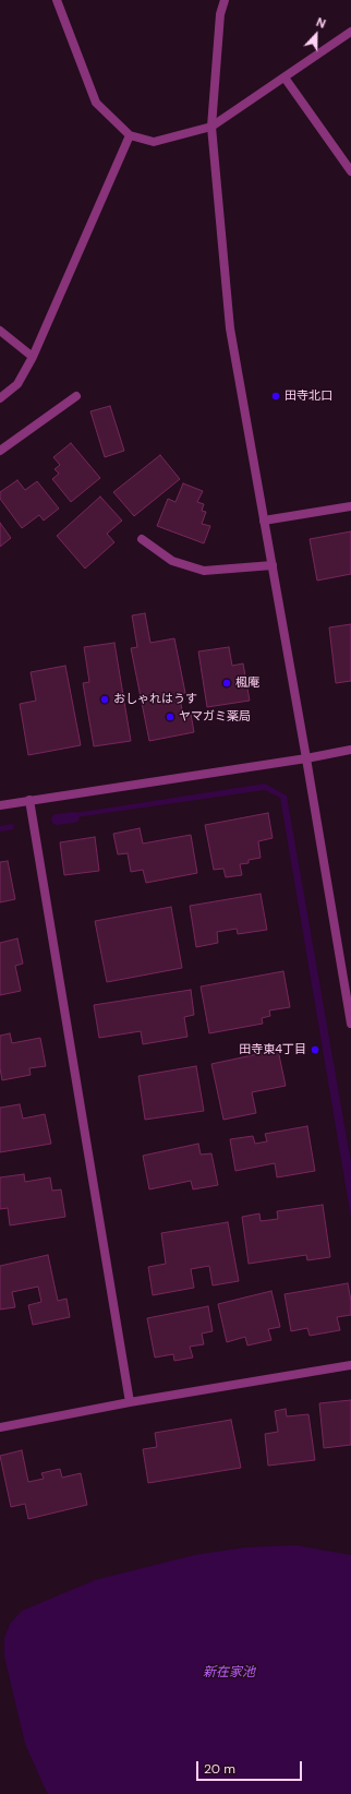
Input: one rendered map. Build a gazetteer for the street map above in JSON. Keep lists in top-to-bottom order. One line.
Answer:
{"water":["新在家池"],"places":["田寺北口","楓庵","おしゃれはうす","ヤマガミ薬局","田寺東4丁目"],"scale_bar":"20 m","north":"top"}
